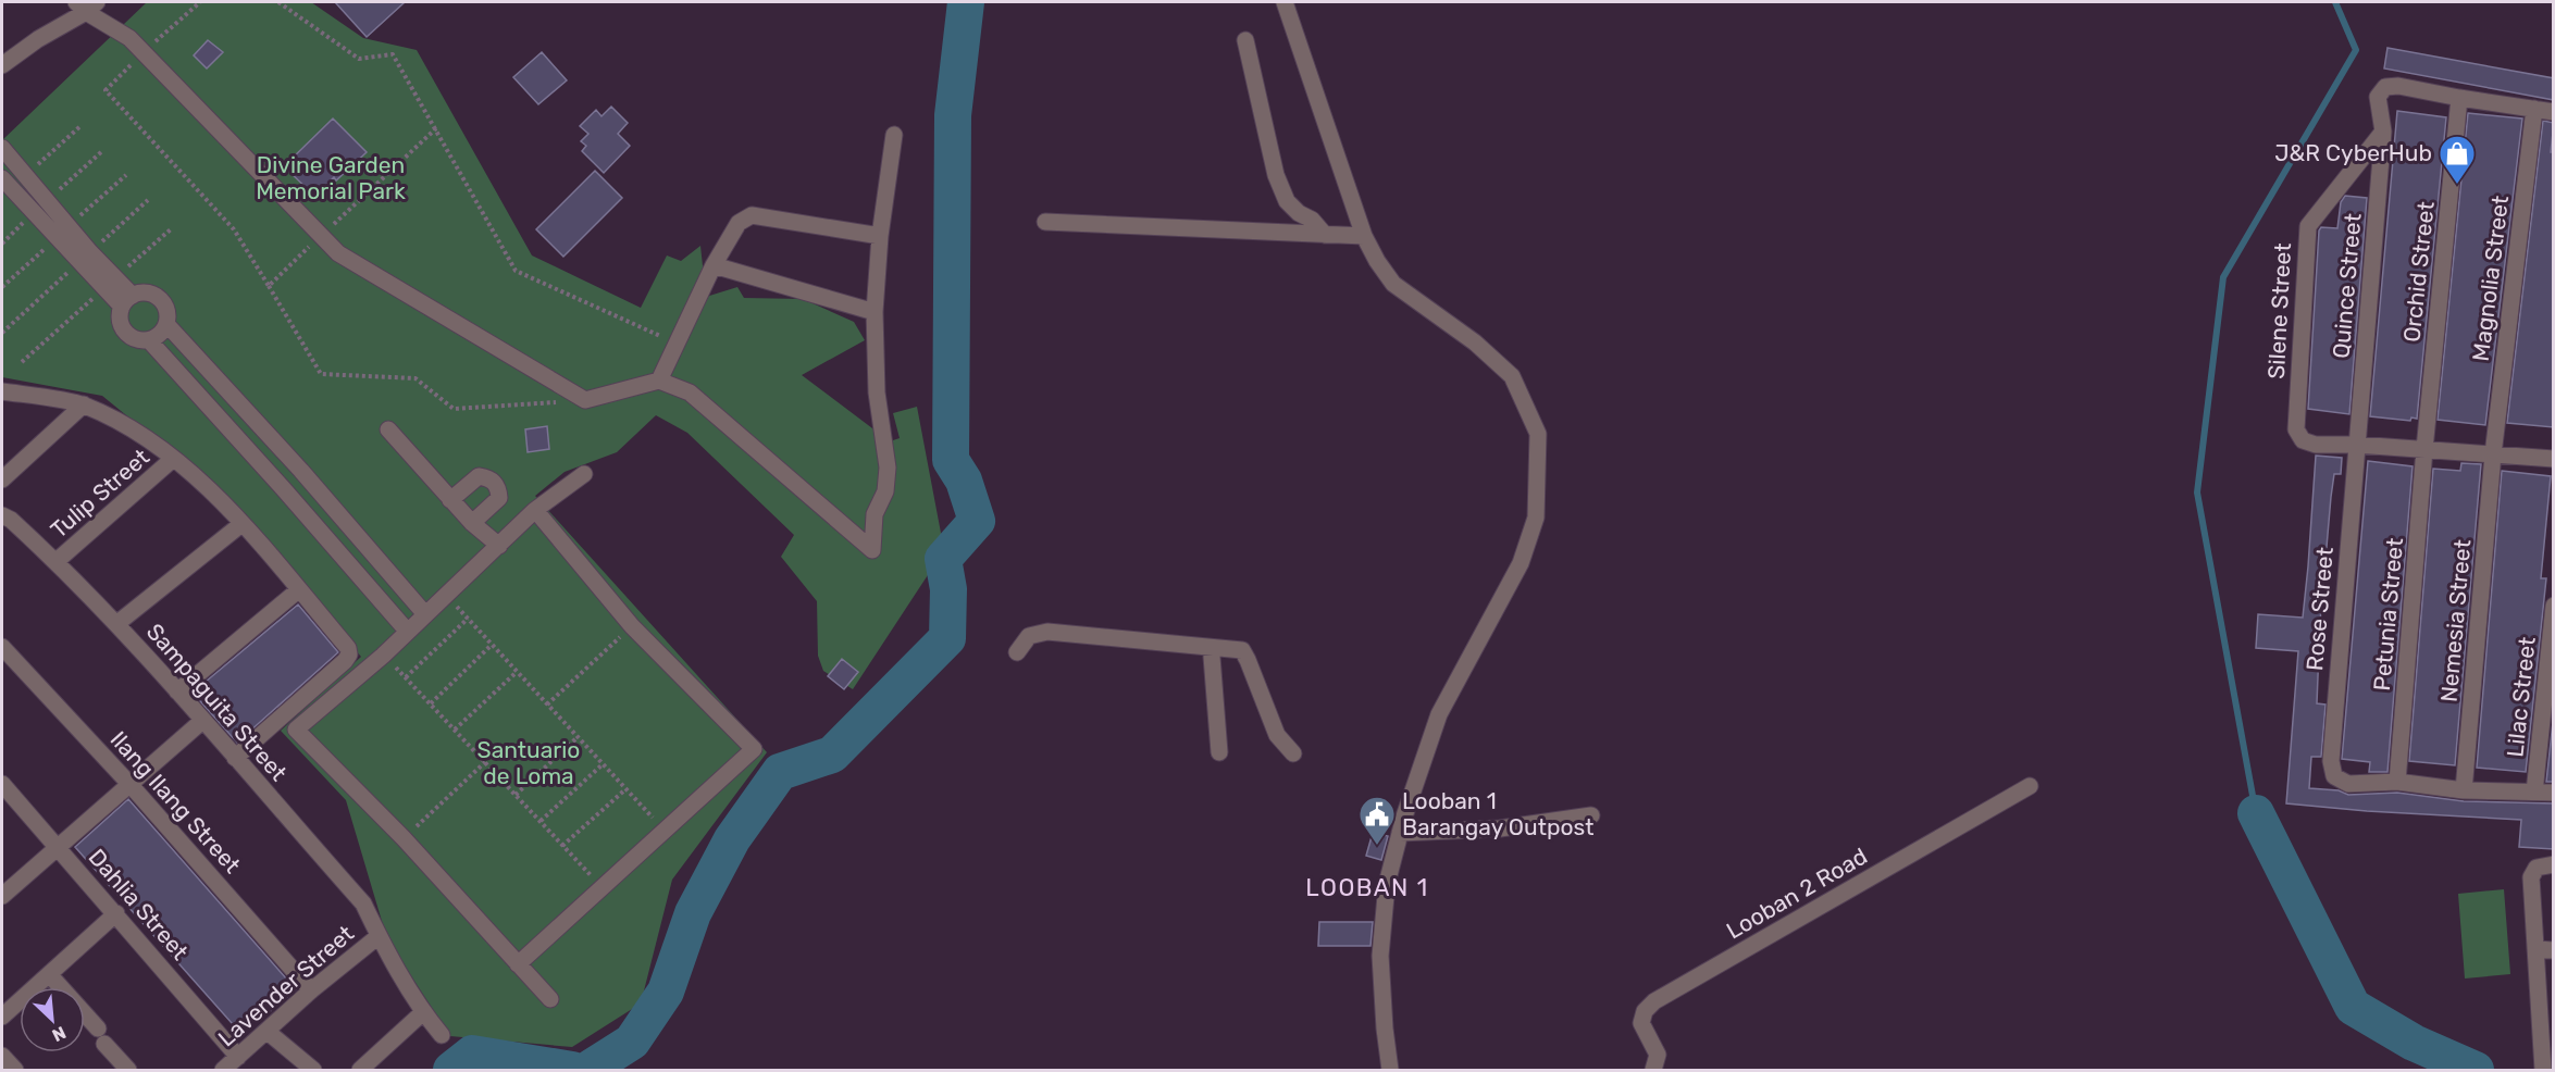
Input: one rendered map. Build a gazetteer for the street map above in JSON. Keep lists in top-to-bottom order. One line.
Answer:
{"streets":{"street":["Orchid Street","Magnolia Street","Quince Street","Silene Street","Tulip Street","Rose Street","Petunia Street","Nemesia Street","Lilac Street","Sampaguita Street","Ilang Ilang Street","Looban 2 Road","Dahlia Street","Lavender Street"]},"crossings":[["Orchid Street","Quince Street"],["Orchid Street","Petunia Street"],["Magnolia Street","Nemesia Street"],["Quince Street","Silene Street"],["Quince Street","Rose Street"],["Silene Street","Rose Street"],["Tulip Street","Sampaguita Street"],["Rose Street","Petunia Street"],["Sampaguita Street","Lavender Street"],["Ilang Ilang Street","Lavender Street"],["Dahlia Street","Lavender Street"]],"districts":["LOOBAN 1"],"parks":["Divine Garden Memorial Park","Santuario de Loma"],"places":{"shop":["J&R CyberHub"],"public building":["Looban 1 Barangay Outpost"]},"north":"bottom right"}
